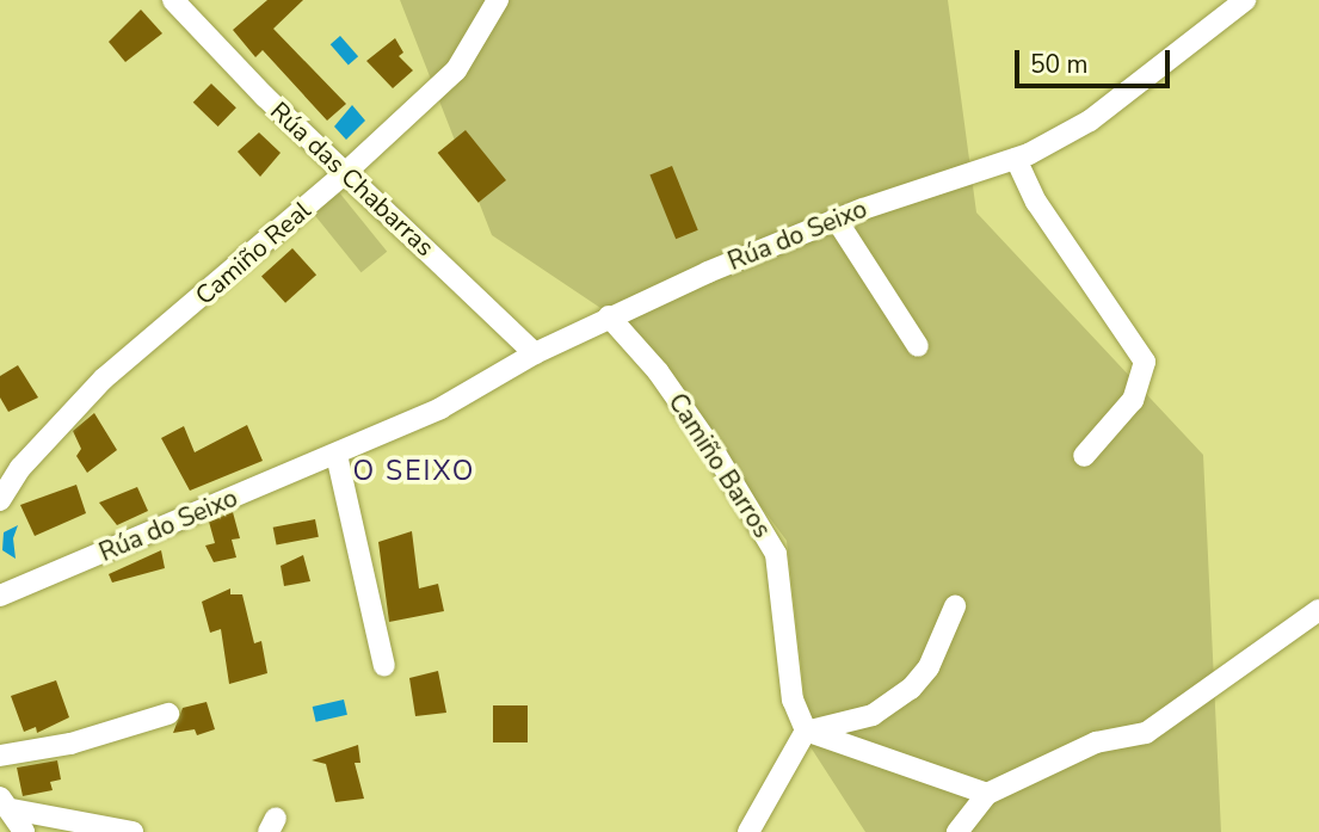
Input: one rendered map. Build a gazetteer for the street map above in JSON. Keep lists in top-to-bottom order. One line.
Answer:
{"streets":{"street":["Rúa das Chabarras","Rúa do Seixo","Camiño Real","Camiño Barros"]},"crossings":[["Rúa das Chabarras","Rúa do Seixo"],["Rúa das Chabarras","Camiño Real"],["Rúa do Seixo","Camiño Barros"]],"districts":["O SEIXO"],"scale_bar":"50 m"}
